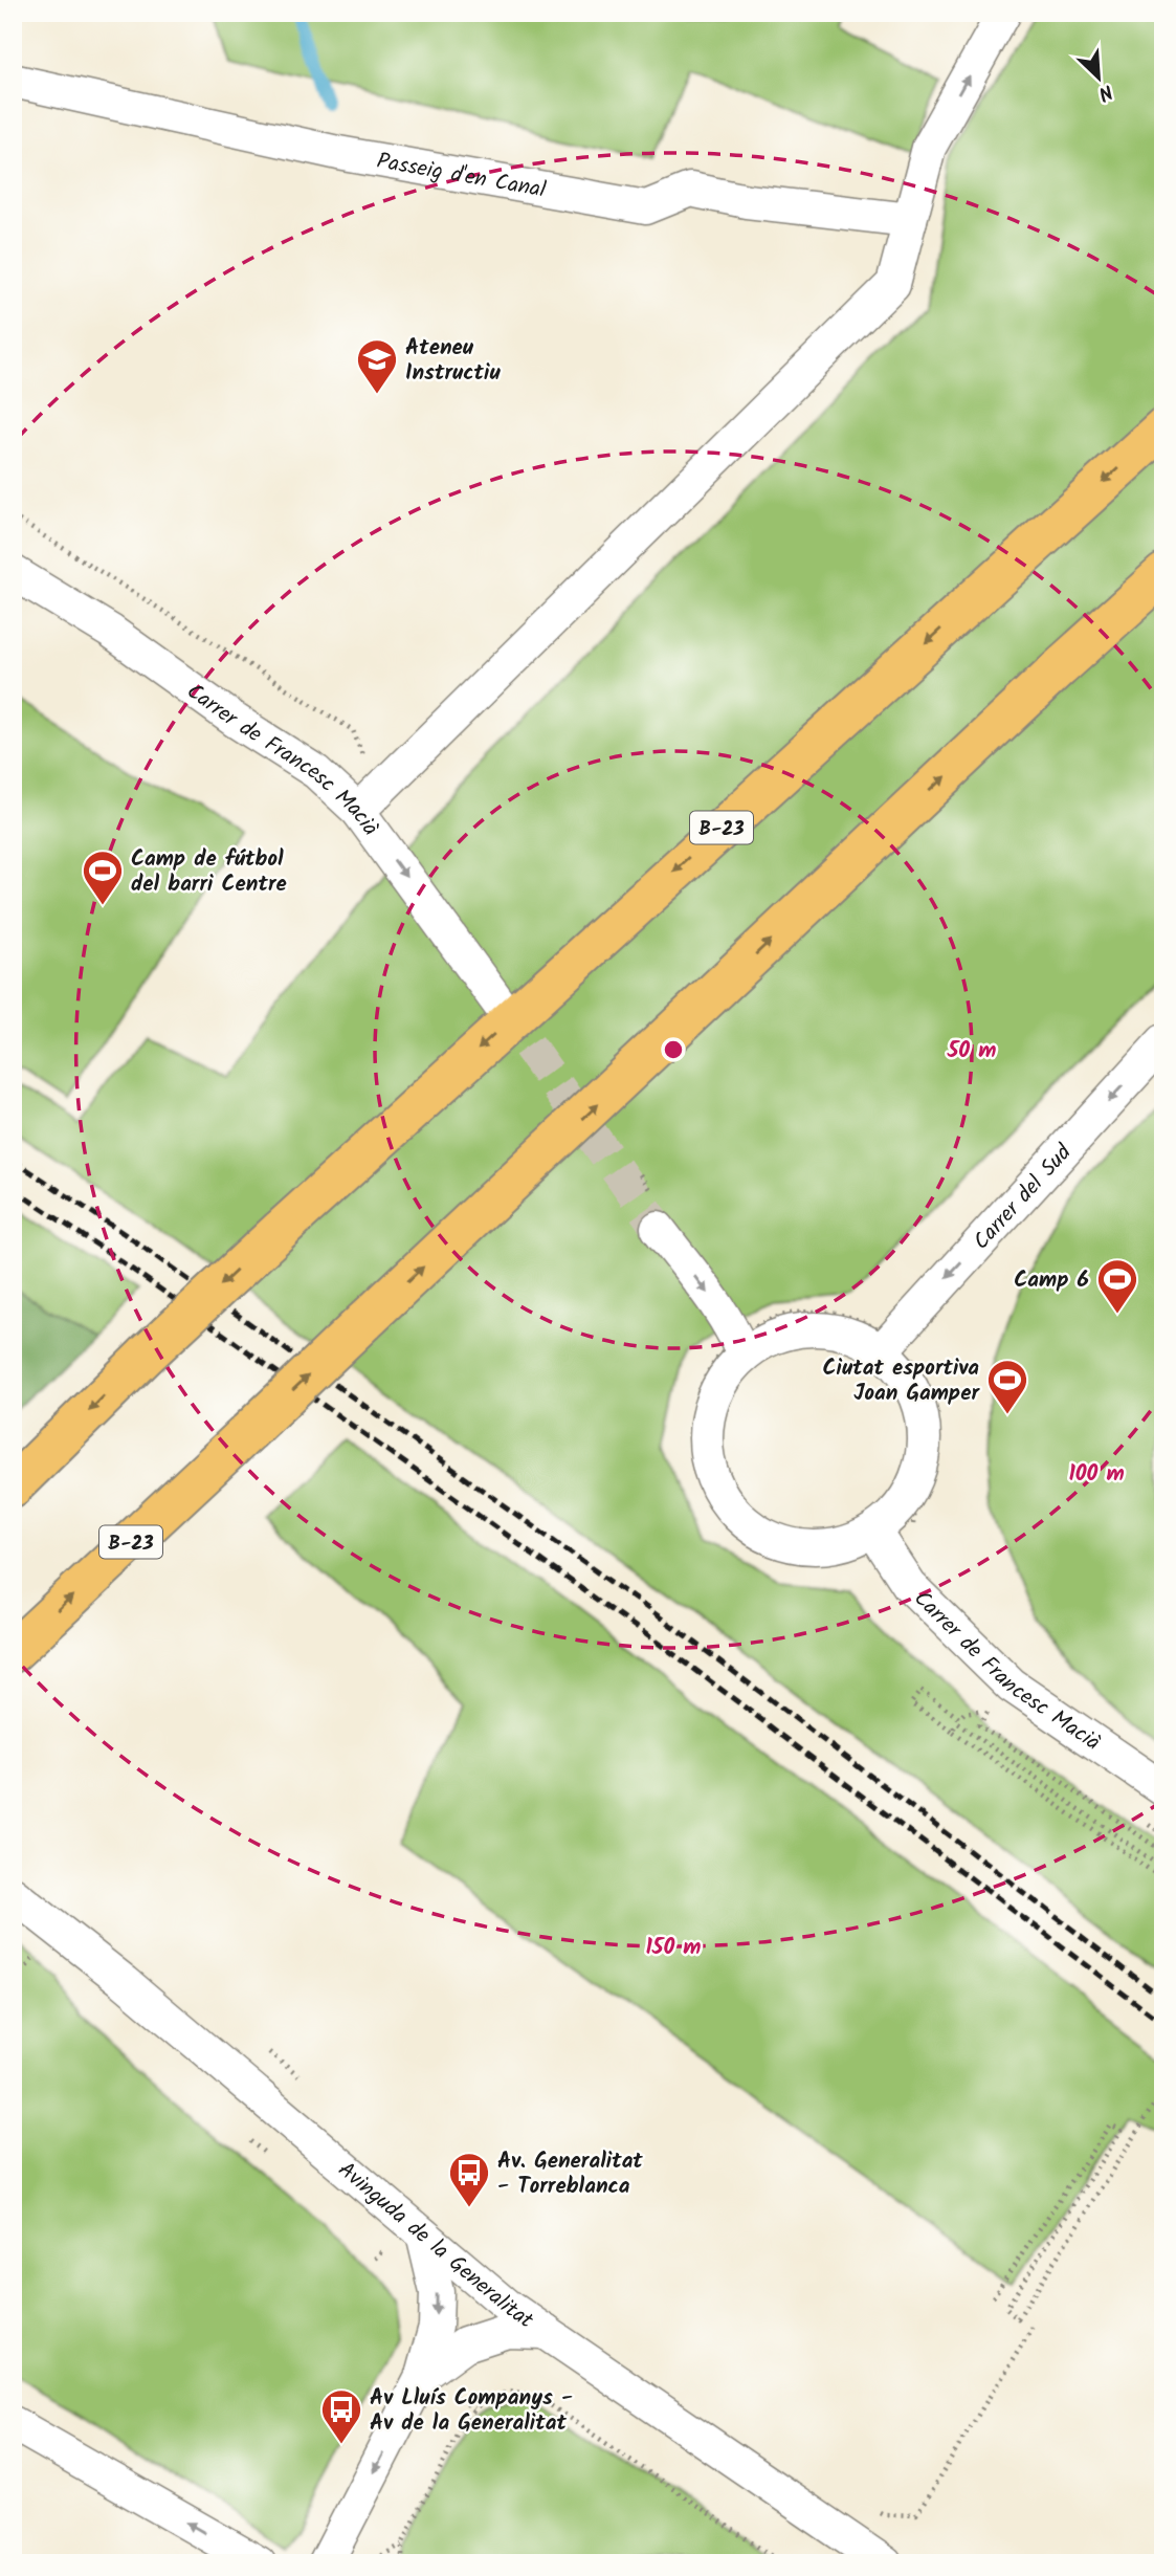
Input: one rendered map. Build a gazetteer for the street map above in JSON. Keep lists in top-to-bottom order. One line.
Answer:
{"streets":{"highway":["B-23"],"street":["Passeig d'en Canal","Carrer de Francesc Macià","Carrer del Sud","Avinguda de la Generalitat"]},"crossings":[["Carrer de Francesc Macià","Carrer del Sud"]],"one_way":["Carrer del Sud"],"places":{"school or university":["Ateneu Instructiu"],"sports":["Camp de fútbol del barri Centre","Camp 6","Ciutat esportiva Joan Gamper"],"bus stop":["Av. Generalitat - Torreblanca","Av Lluís Companys - Av de la Generalitat"]},"north":"bottom right","rings":["50 m","100 m","150 m"]}
